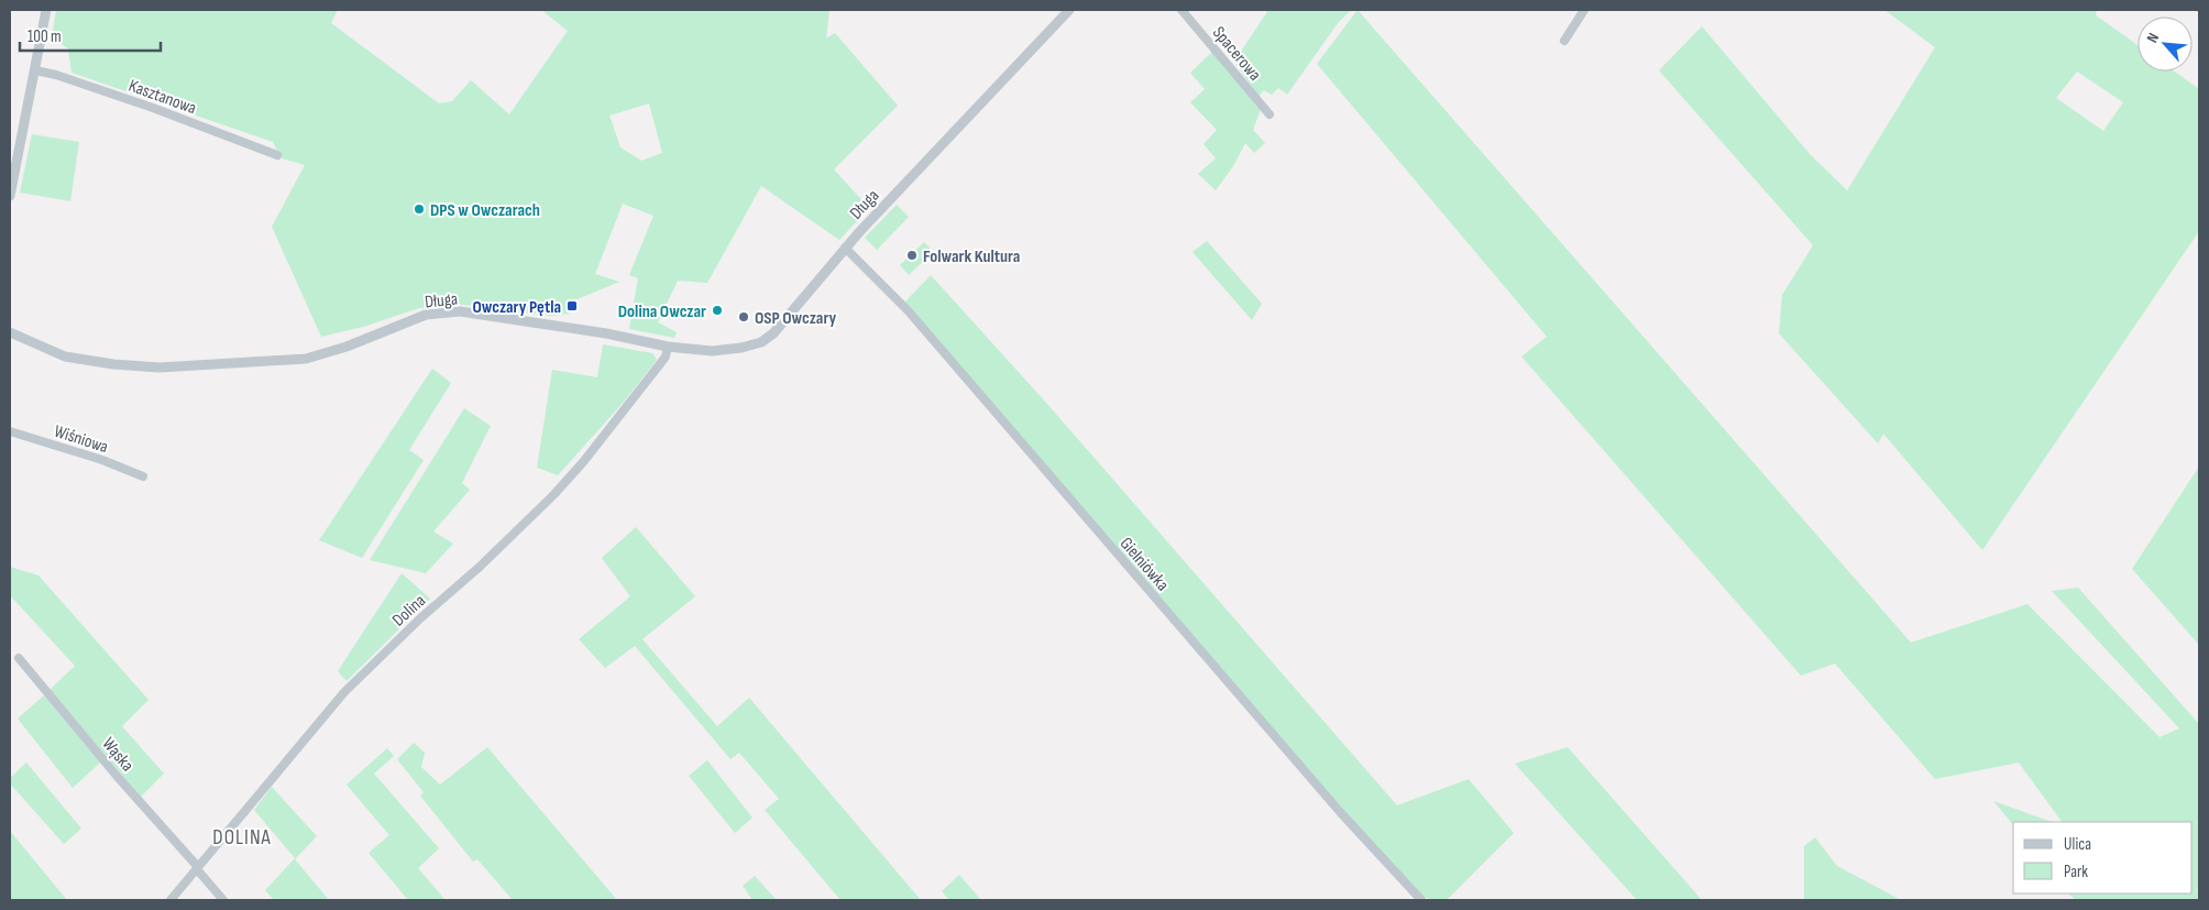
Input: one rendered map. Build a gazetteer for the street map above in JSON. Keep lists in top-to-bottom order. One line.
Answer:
{"streets":{"street":["Spacerowa","Kasztanowa","Długa","Wiśniowa","Gielniówka","Dolina","Wąska"]},"crossings":[["Długa","Gielniówka"],["Długa","Dolina"],["Dolina","Wąska"]],"districts":["DOLINA"],"places":{"other":["DPS w Owczarach","Folwark Kultura","Dolina Owczar","OSP Owczary"],"transit":["Owczary Pętla"]},"legend":["Ulica","Park"],"scale_bar":"100 m","north":"top left"}
